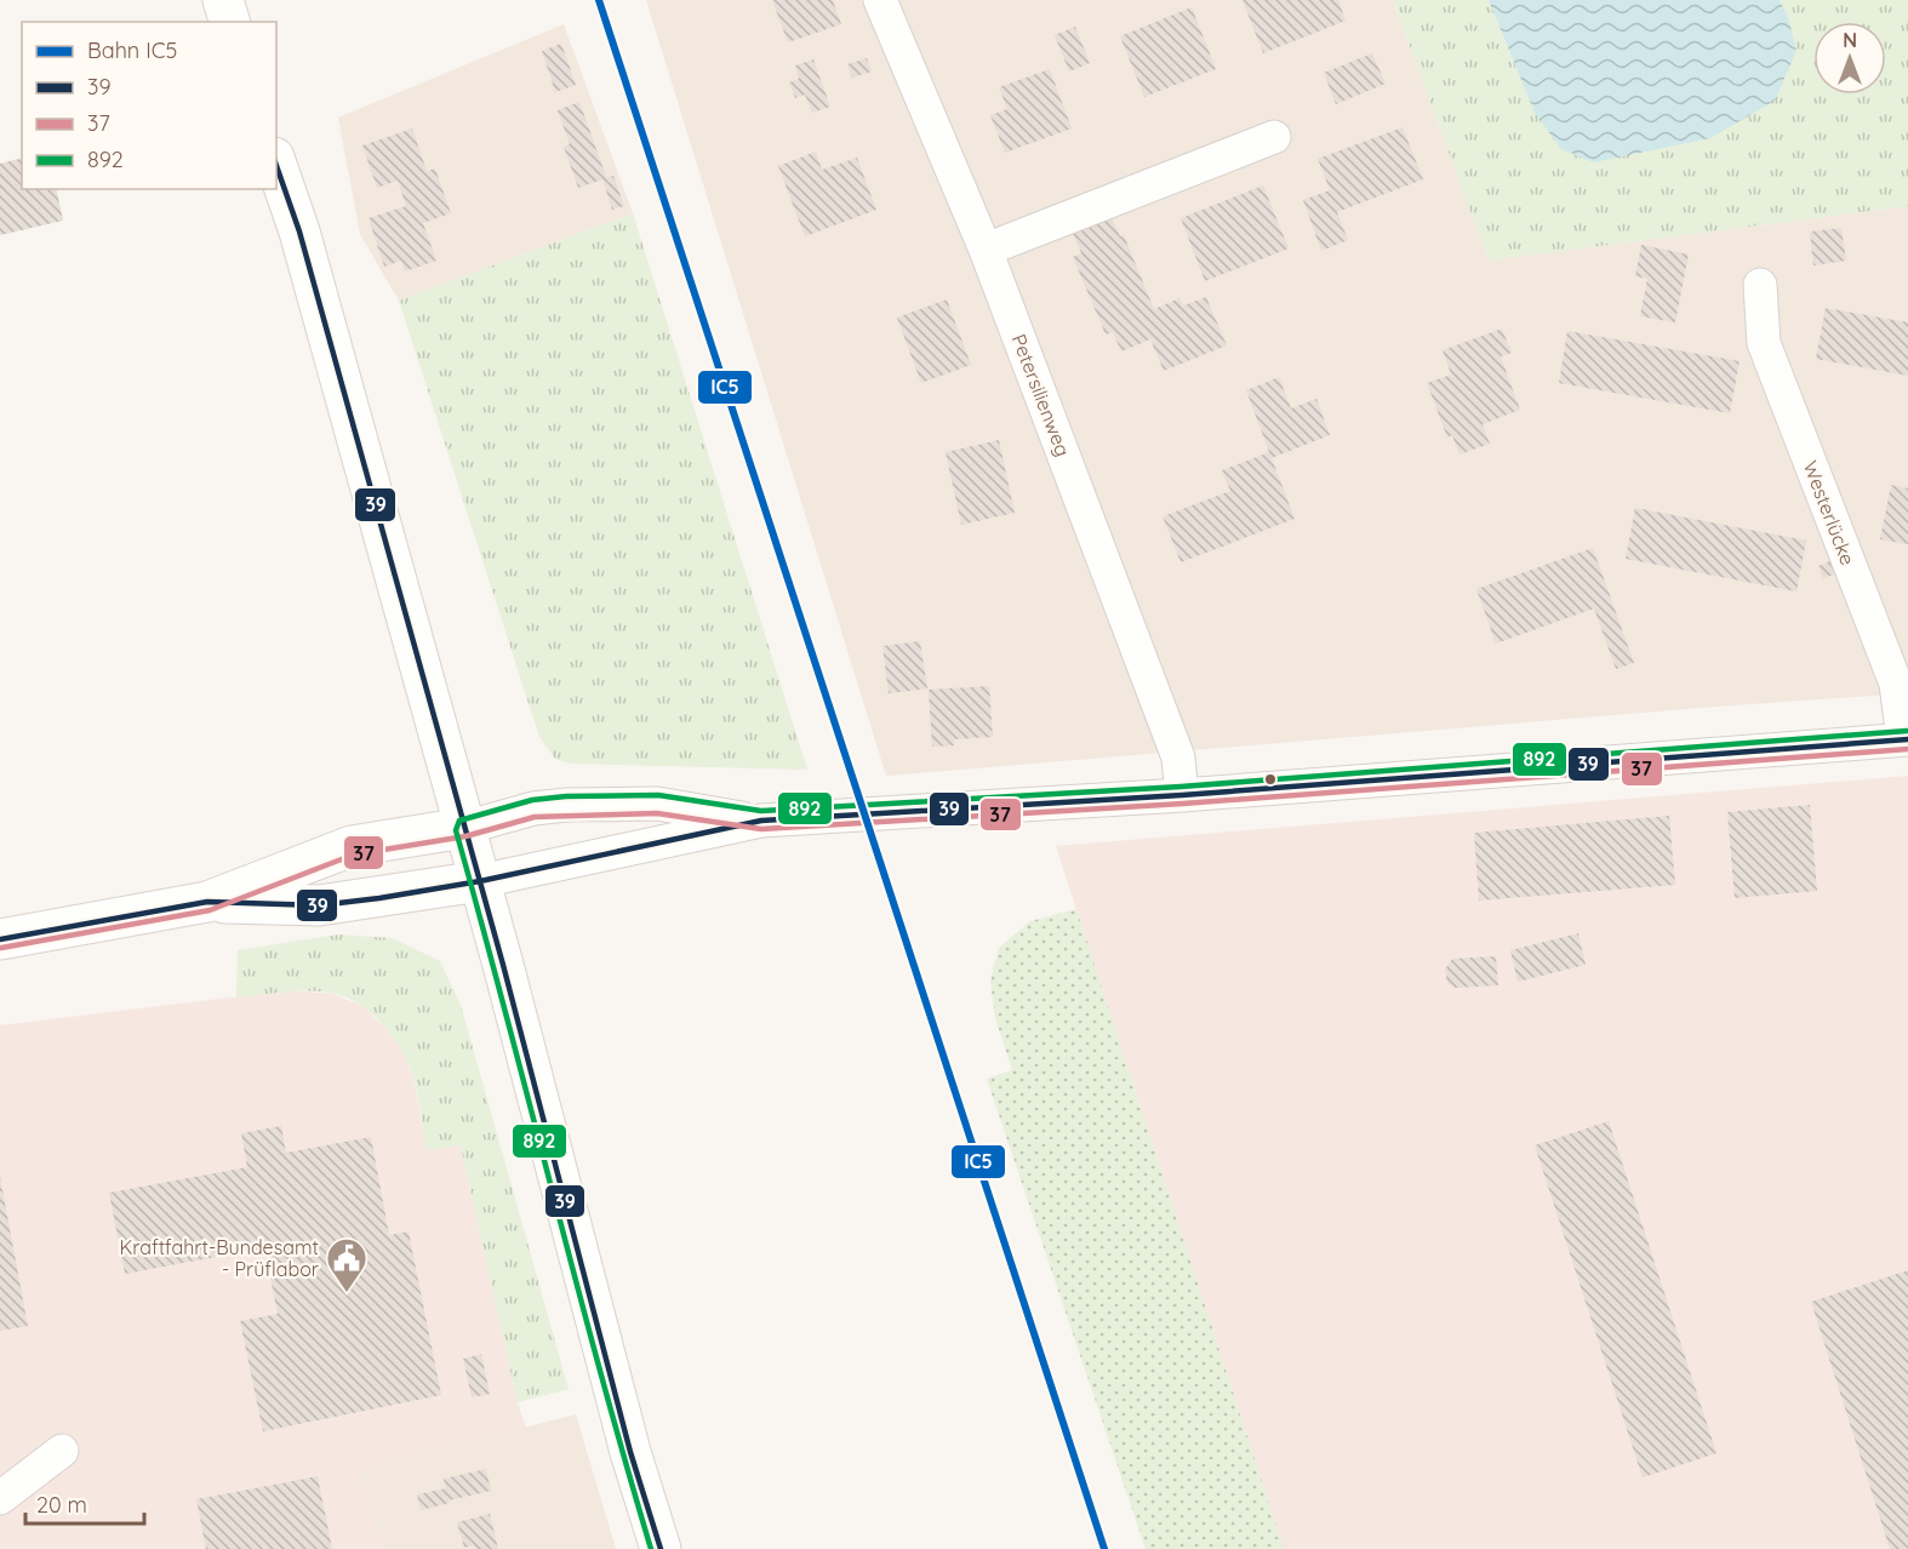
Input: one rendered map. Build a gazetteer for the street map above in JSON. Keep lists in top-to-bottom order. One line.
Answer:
{"streets":{"street":["Petersilienweg","Westerlücke"]},"places":{"public building":["Kraftfahrt-Bundesamt - Prüflabor"]},"lines":["rail line IC5","transit line 39","transit line 892","transit line 37"],"legend":["Bahn IC5","39","37","892"],"scale_bar":"20 m","north":"top"}
